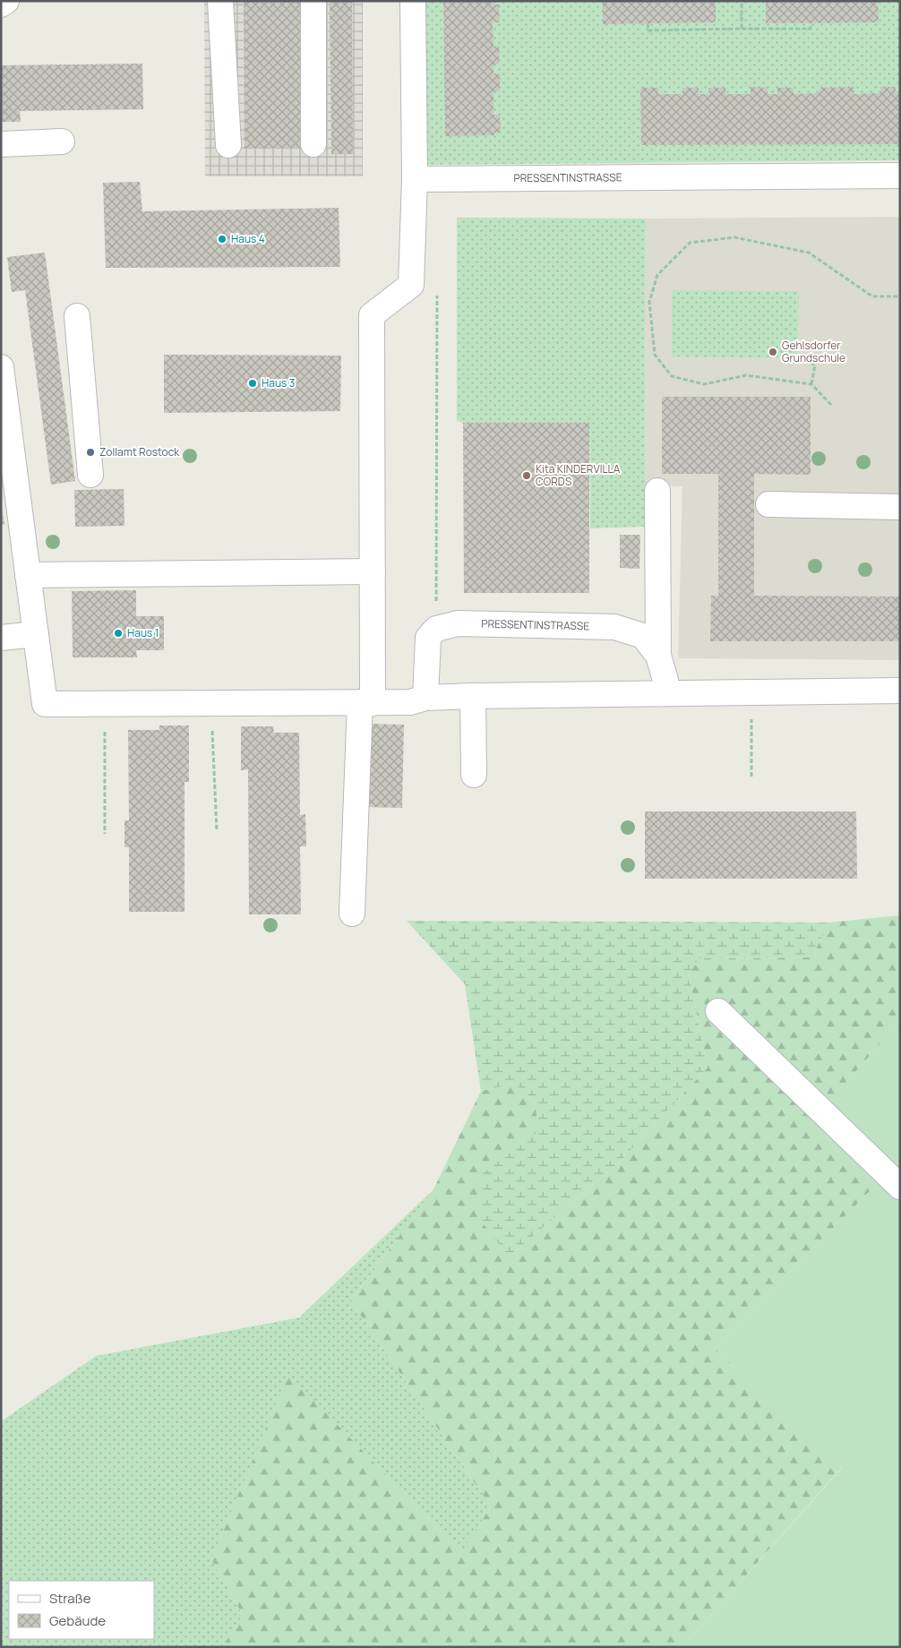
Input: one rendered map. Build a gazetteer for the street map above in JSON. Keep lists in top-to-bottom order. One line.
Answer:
{"streets":{"street":["PRESSENTINSTRASSE"]},"places":["Haus 4","Gehlsdorfer Grundschule","Haus 3","Zollamt Rostock","Kita KINDERVILLA CORDS","Haus 1"],"legend":["Straße","Gebäude"]}
